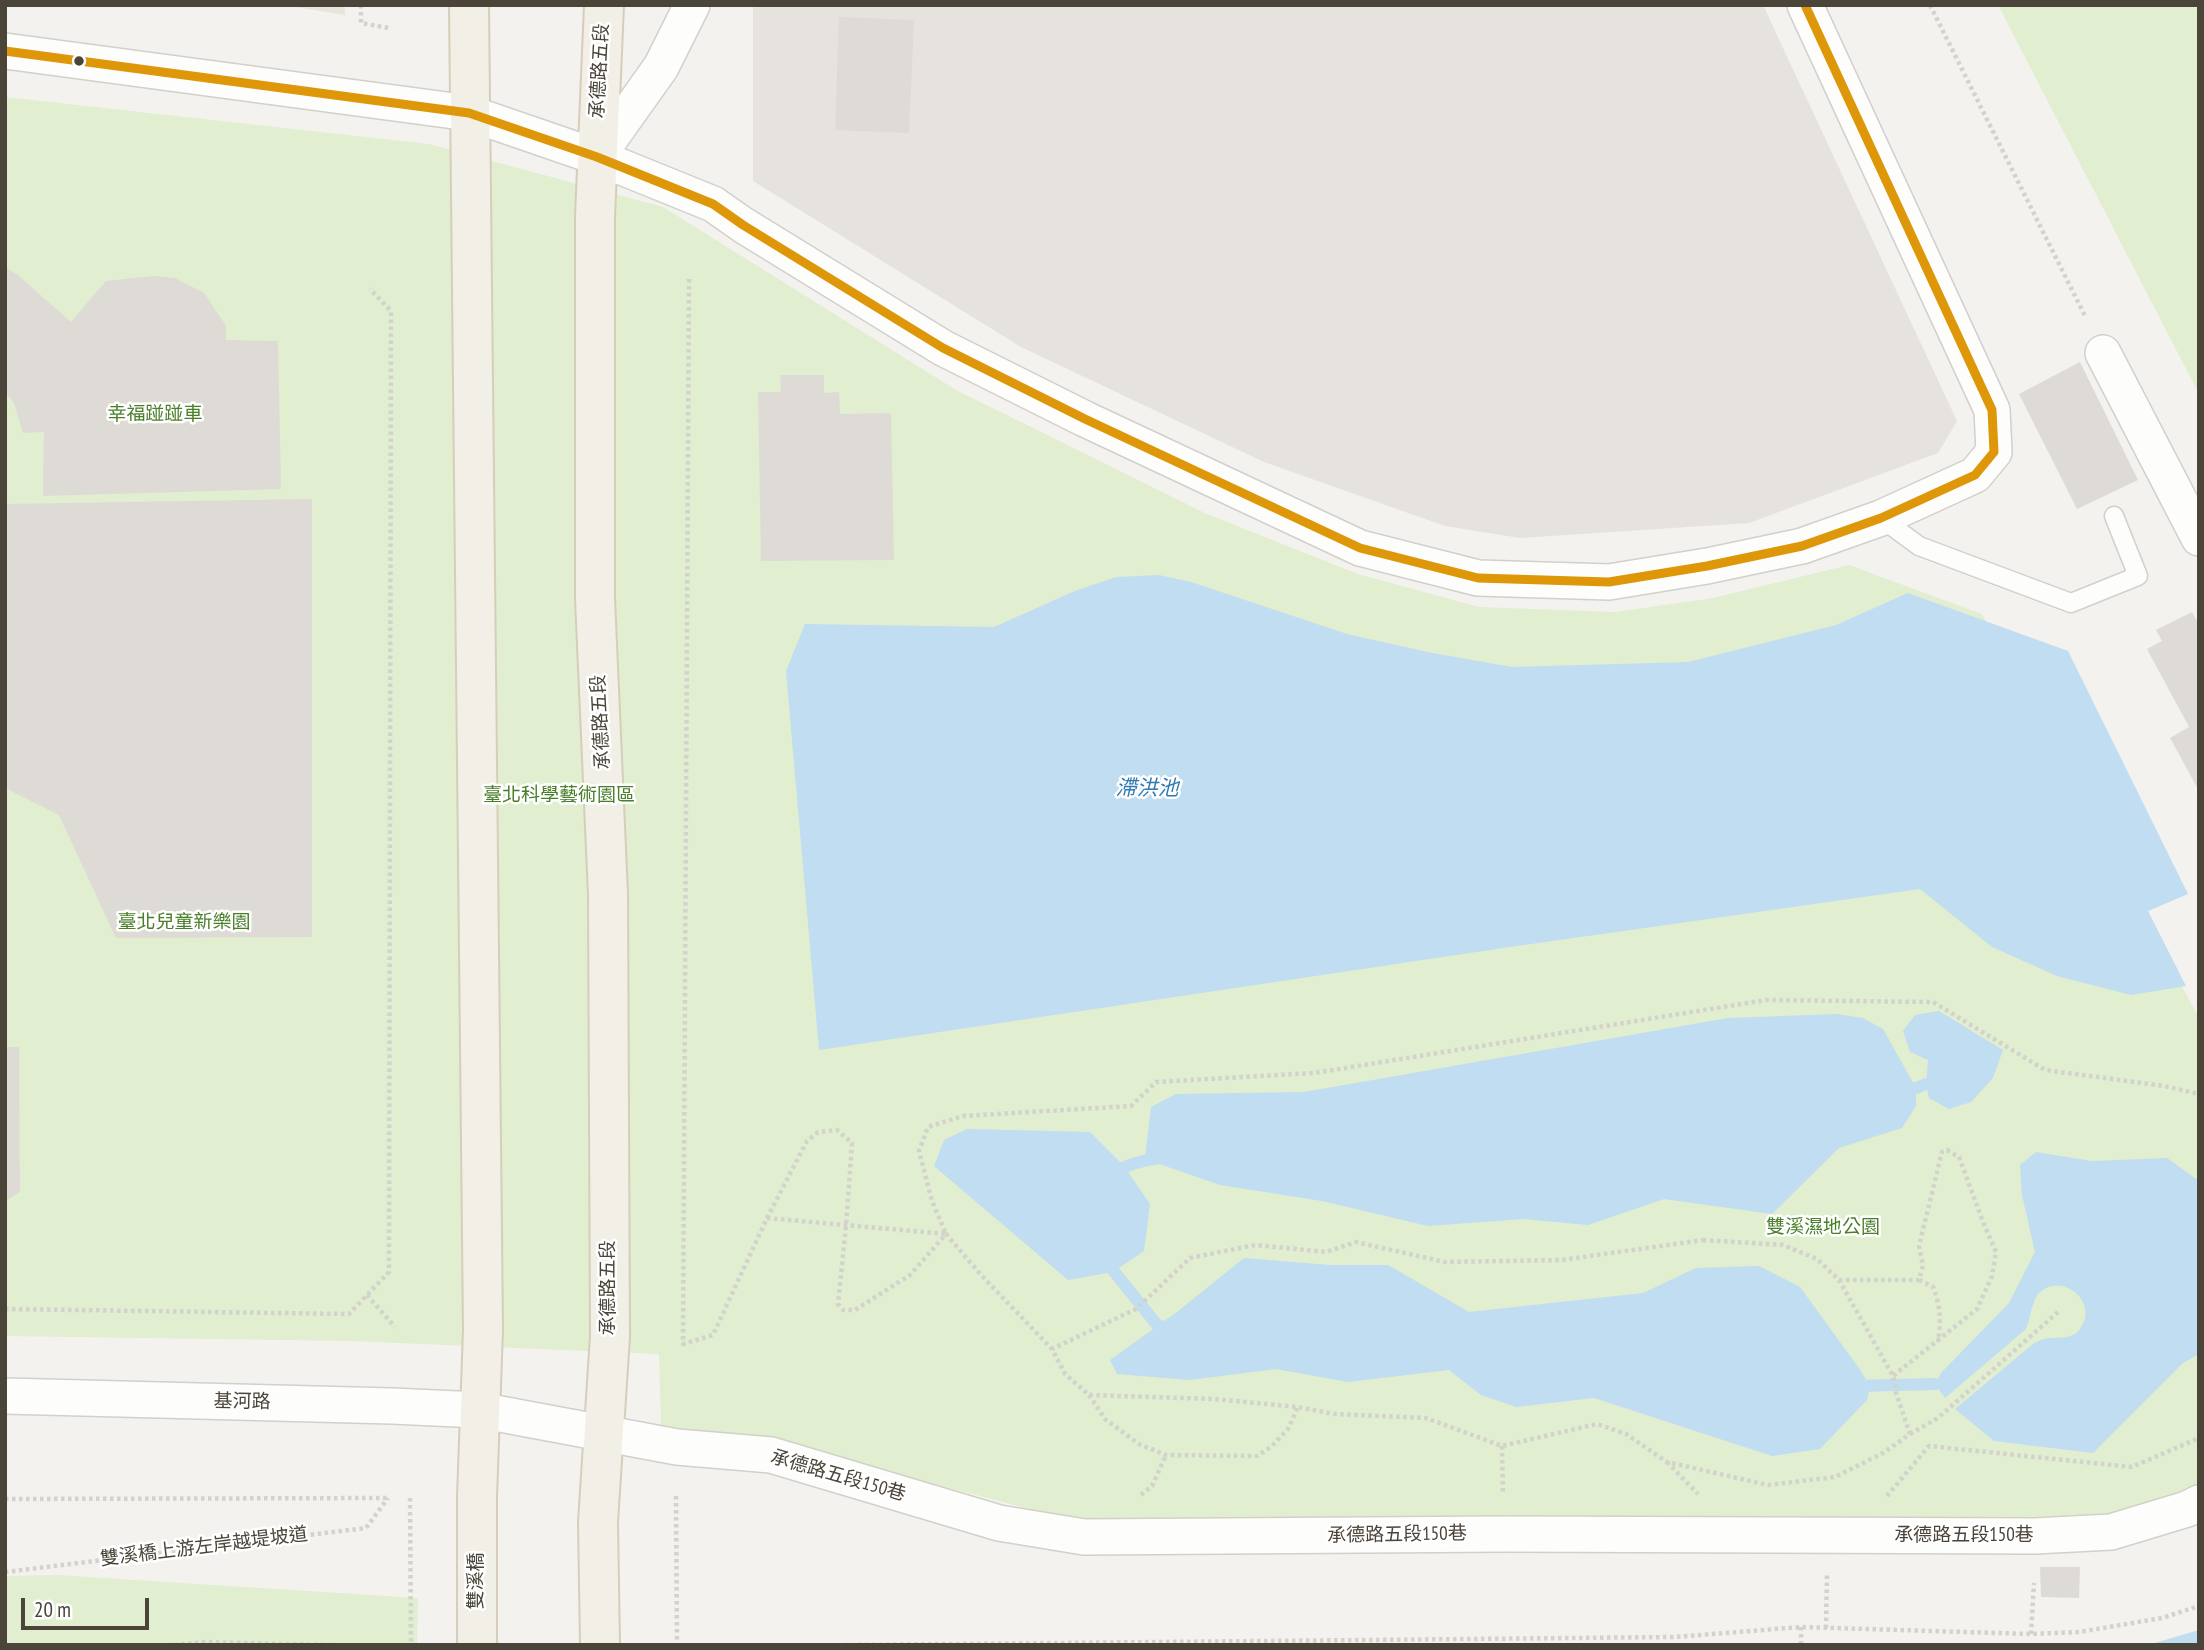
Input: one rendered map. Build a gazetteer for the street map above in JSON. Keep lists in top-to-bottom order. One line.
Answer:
{"streets":{"main road":["承德路五段","雙溪橋"],"street":["基河路","承德路五段150巷"],"path":["雙溪橋上游左岸越堤坡道"]},"crossings":[["承德路五段","基河路"],["承德路五段","承德路五段150巷"],["基河路","承德路五段150巷"],["基河路","雙溪橋"]],"water":["滯洪池"],"parks":["幸福踫踫車","臺北科學藝術園區","臺北兒童新樂園","雙溪濕地公園"],"scale_bar":"20 m"}
